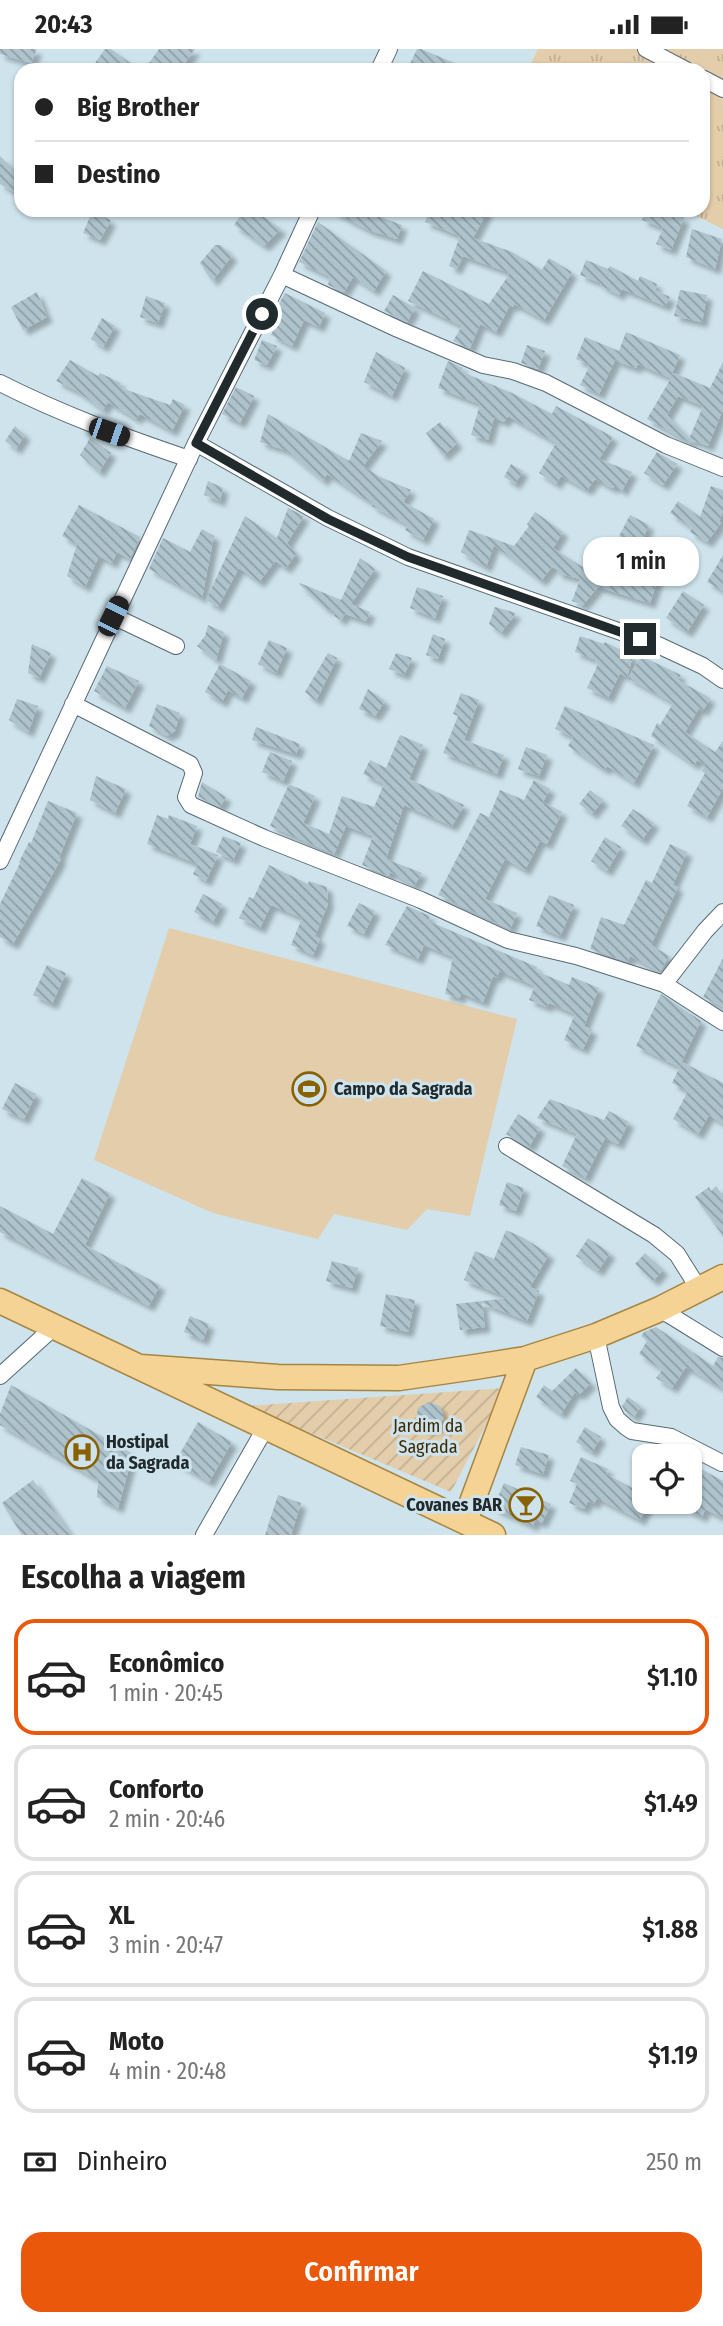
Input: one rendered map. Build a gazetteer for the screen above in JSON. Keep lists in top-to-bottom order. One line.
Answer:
{"parks":["Jardim da Sagrada"],"places":{"sports":["Campo da Sagrada"],"hospital":["Hostipal da Sagrada"],"bar":["Covanes BAR"]},"page":{"status":"20:43","banner":["Big Brother","Destino"],"bubble":"1 min","heading":"Escolha a viagem","list":[{"name":"Econômico","note":"1 min · 20:45","value":"$1.10"},{"name":"Conforto","note":"2 min · 20:46","value":"$1.49"},{"name":"XL","note":"3 min · 20:47","value":"$1.88"},{"name":"Moto","note":"4 min · 20:48","value":"$1.19"}],"pay":["Dinheiro","250 m"],"buttons":"Confirmar"}}
